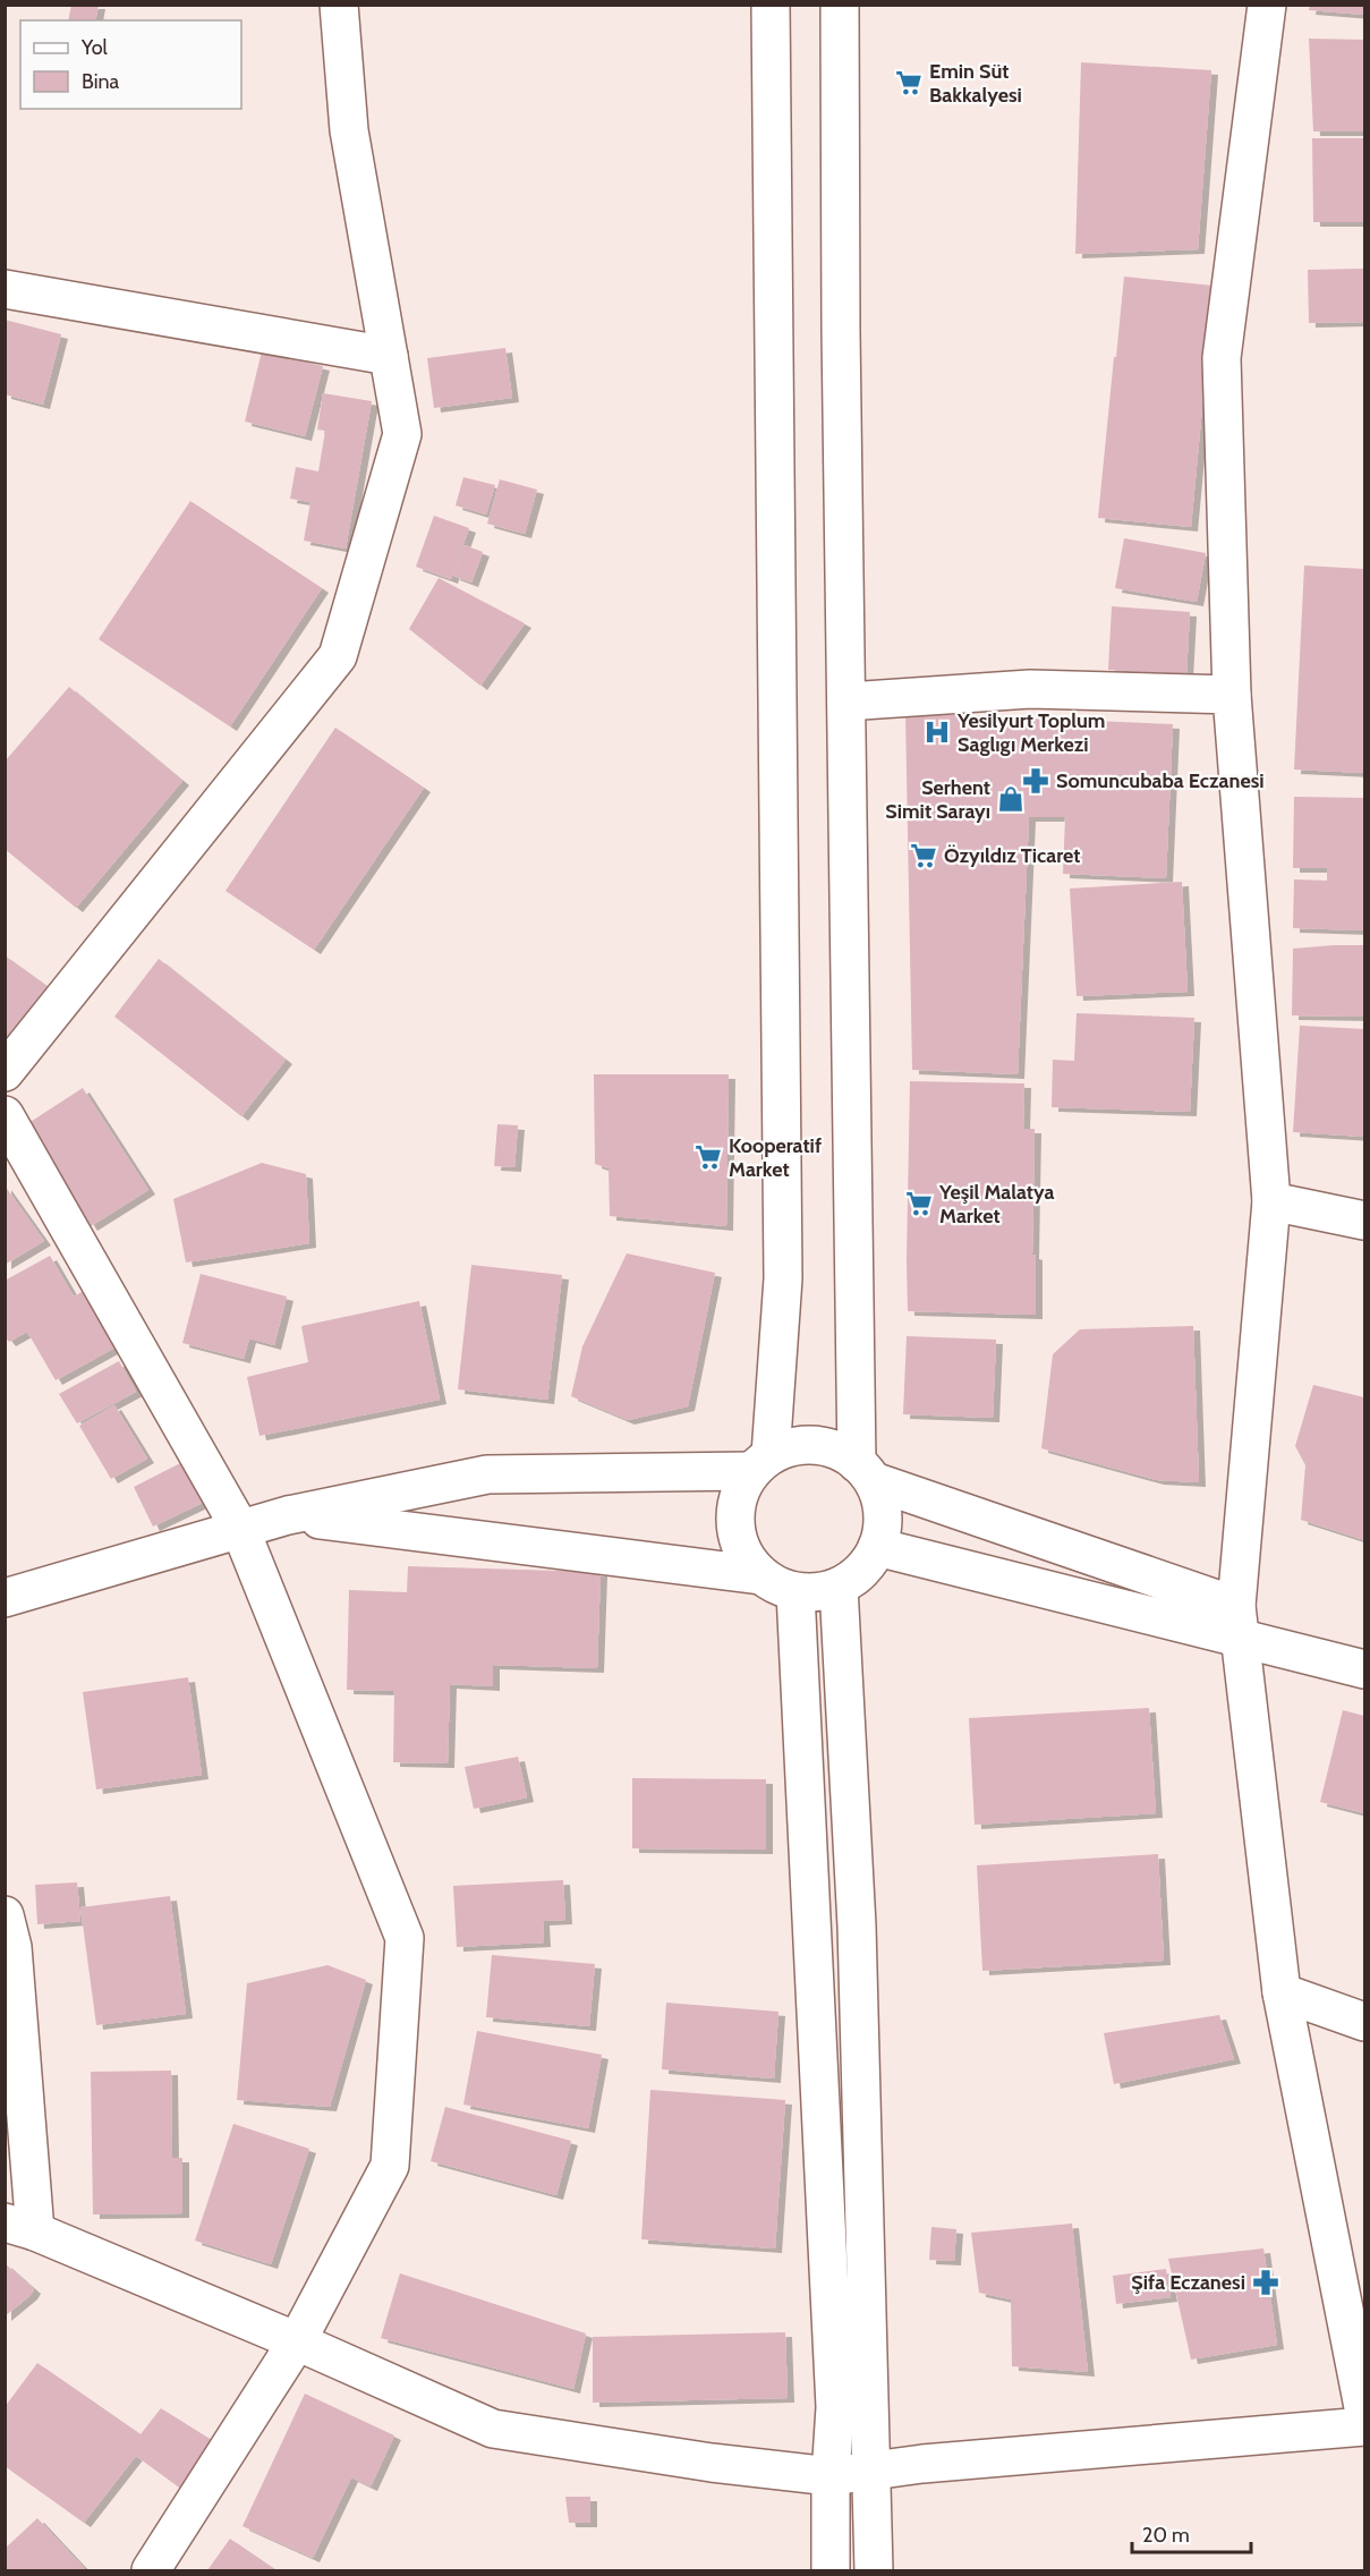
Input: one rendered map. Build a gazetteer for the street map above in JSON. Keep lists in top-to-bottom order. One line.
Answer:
{"places":{"supermarket":["Emin Süt Bakkalyesi","Özyıldız Ticaret","Kooperatif Market","Yeşil Malatya Market"],"hospital":["Yesilyurt Toplum Saglıgı Merkezi"],"pharmacy":["Somuncubaba Eczanesi","Şifa Eczanesi"],"shop":["Serhent Simit Sarayı"]},"legend":["Yol","Bina"],"scale_bar":"20 m"}
